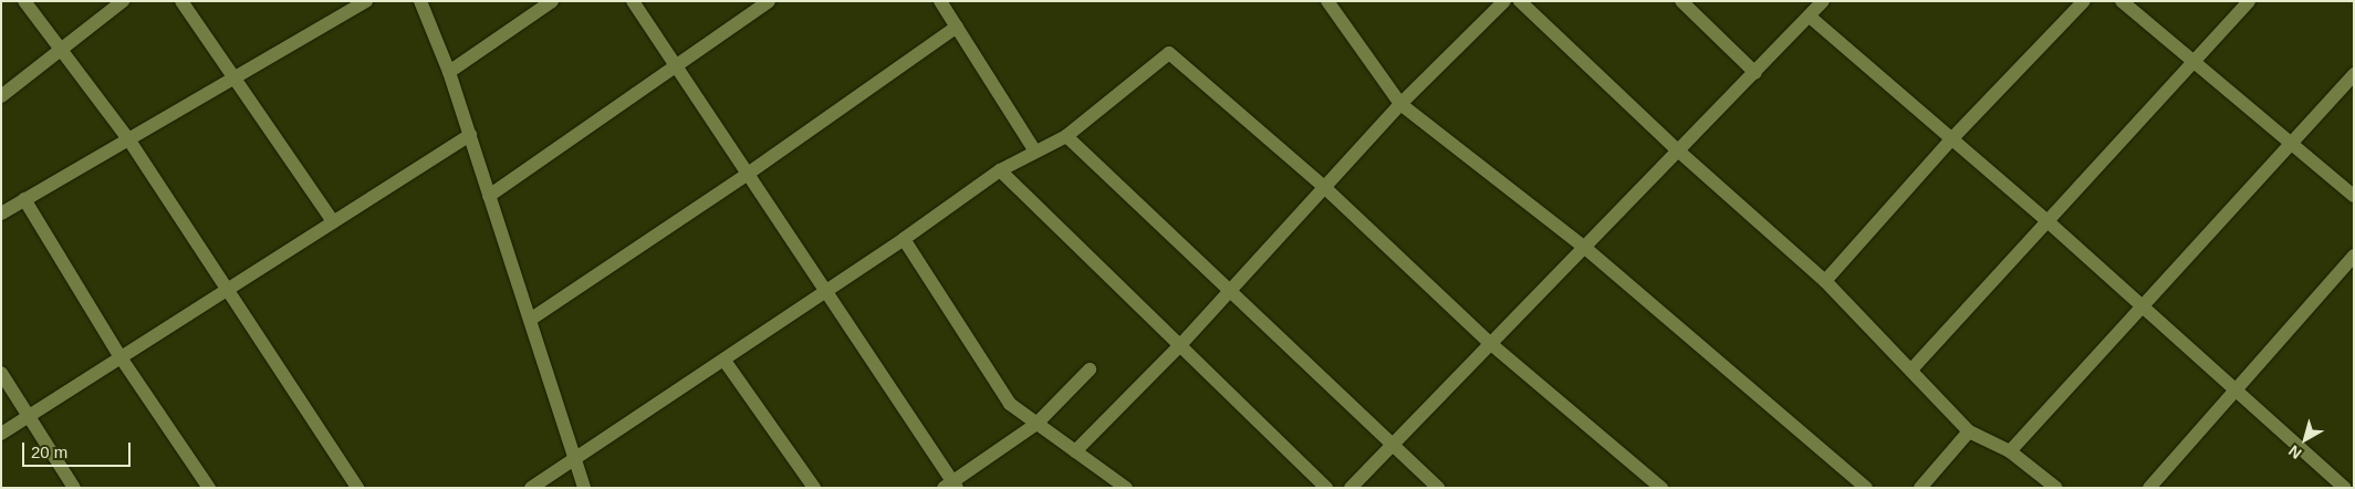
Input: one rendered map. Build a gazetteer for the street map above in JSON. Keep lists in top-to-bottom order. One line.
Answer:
{"scale_bar":"20 m","north":"bottom left"}
